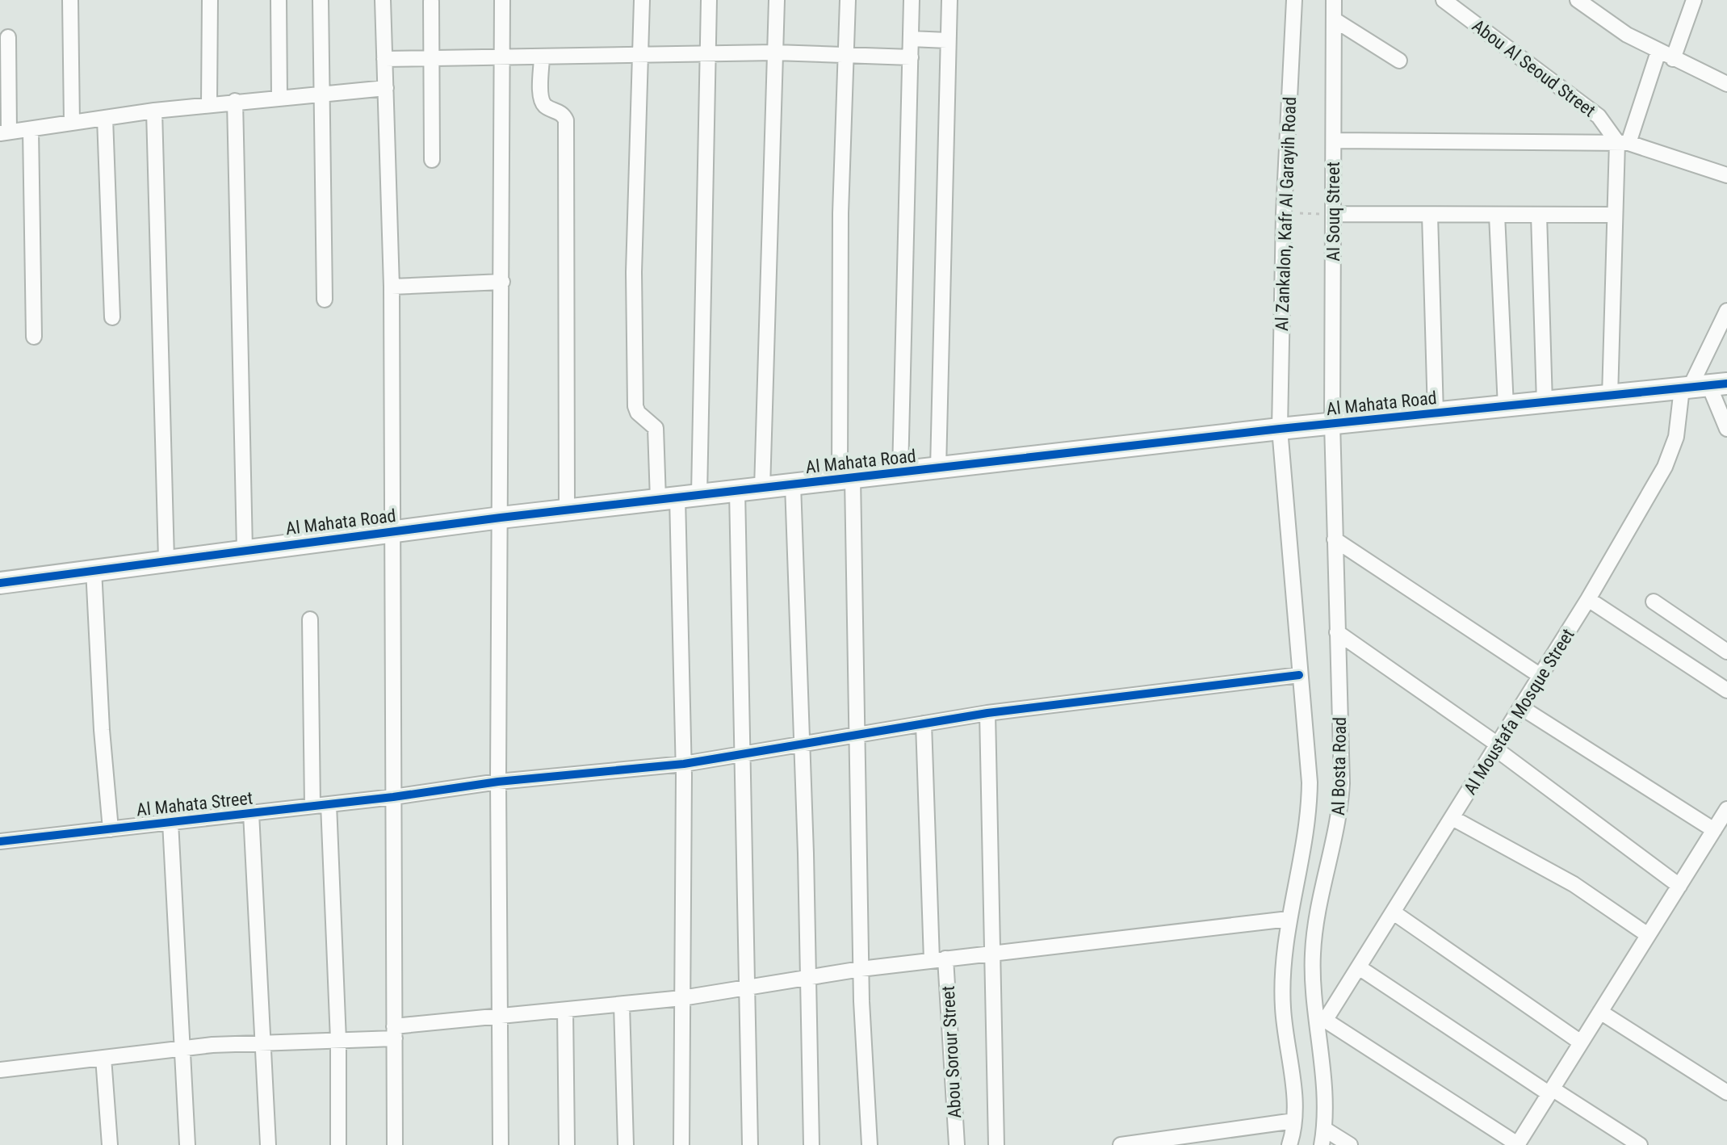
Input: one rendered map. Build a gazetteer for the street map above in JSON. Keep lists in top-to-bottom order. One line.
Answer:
{"streets":{"street":["Abou Al Seoud Street","Al Souq Street","Al Zankalon, Kafr Al Garayih Road","Al Mahata Road","Al Moustafa Mosque Street","Al Bosta Road","Al Mahata Street","Abou Sorour Street"]},"crossings":[["Al Souq Street","Al Zankalon, Kafr Al Garayih Road"],["Al Souq Street","Al Mahata Road"],["Al Souq Street","Al Bosta Road"],["Al Zankalon, Kafr Al Garayih Road","Al Mahata Road"],["Al Zankalon, Kafr Al Garayih Road","Al Bosta Road"],["Al Mahata Road","Al Moustafa Mosque Street"],["Al Mahata Road","Al Bosta Road"],["Al Moustafa Mosque Street","Al Bosta Road"],["Al Bosta Road","Al Mahata Street"],["Al Mahata Street","Abou Sorour Street"]]}
